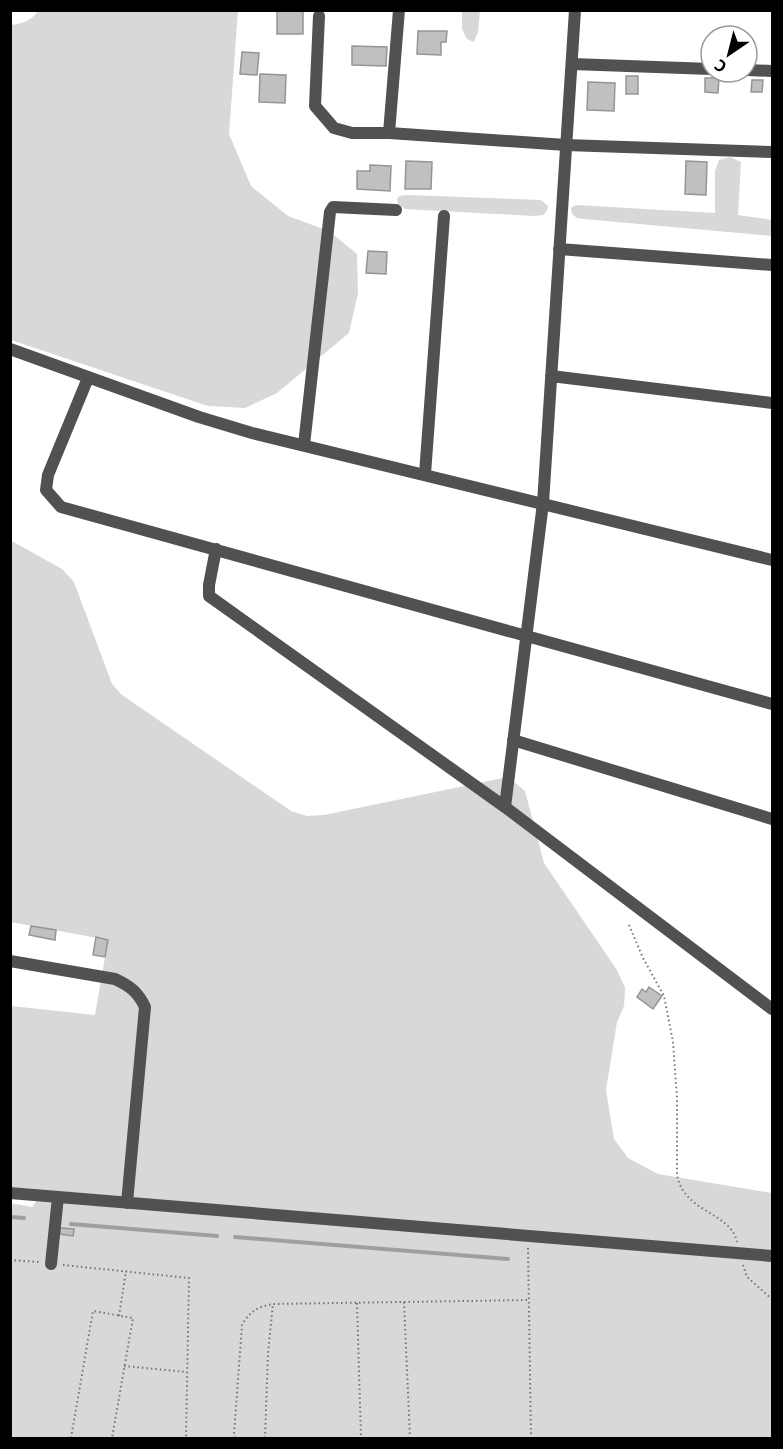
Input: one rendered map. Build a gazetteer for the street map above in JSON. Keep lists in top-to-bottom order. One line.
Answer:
{"north":"bottom left"}
